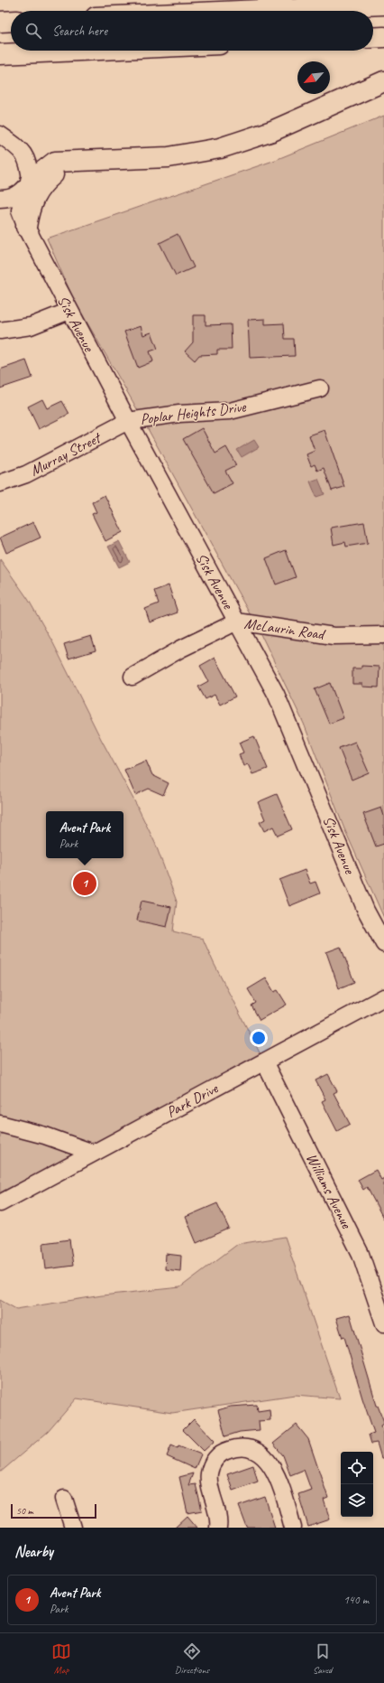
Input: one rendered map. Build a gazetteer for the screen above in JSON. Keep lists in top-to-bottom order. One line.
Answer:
{"streets":{"street":["Sisk Avenue","Poplar Heights Drive","Murray Street","McLaurin Road","Park Drive","Williams Avenue"]},"crossings":[["Sisk Avenue","Poplar Heights Drive"],["Sisk Avenue","Murray Street"],["Sisk Avenue","McLaurin Road"],["Poplar Heights Drive","Murray Street"],["Park Drive","Williams Avenue"]],"scale_bar":"50 m","north":"bottom left","page":{"search":"Search here","popup":["Avent Park","Park"],"pins":"1","scale":"50 m","heading":"Nearby","list":[{"mark":"1","name":"Avent Park","note":"Park","value":"140 m"}],"nav":["Map","Directions","Saved"]}}
